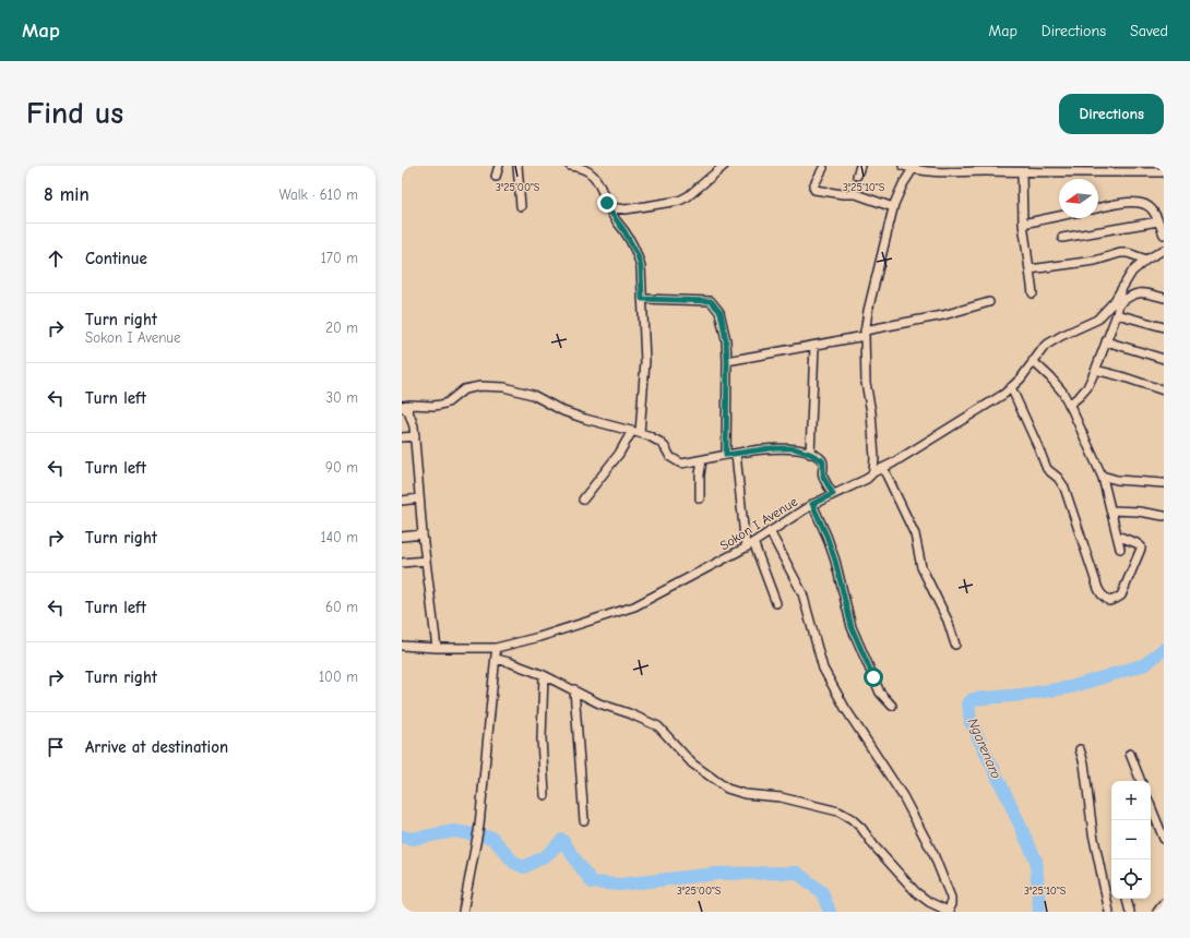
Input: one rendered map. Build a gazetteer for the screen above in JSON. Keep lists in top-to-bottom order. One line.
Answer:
{"streets":{"street":["Sokon I Avenue"]},"water":["Ngarenaro"],"north":"left","page":{"header":"Map","nav":["Map","Directions","Saved"],"buttons":"Directions","title":"Find us","heading":["8 min","Walk · 610 m"],"list":[["Continue","170 m"],["Turn right","Sokon I Avenue","20 m"],["Turn left","30 m"],["Turn left","90 m"],["Turn right","140 m"],["Turn left","60 m"],["Turn right","100 m"],"Arrive at destination"],"map_buttons":["+","−"]},"coordinates":["3°25'00\"S","3°25'10\"S"]}
